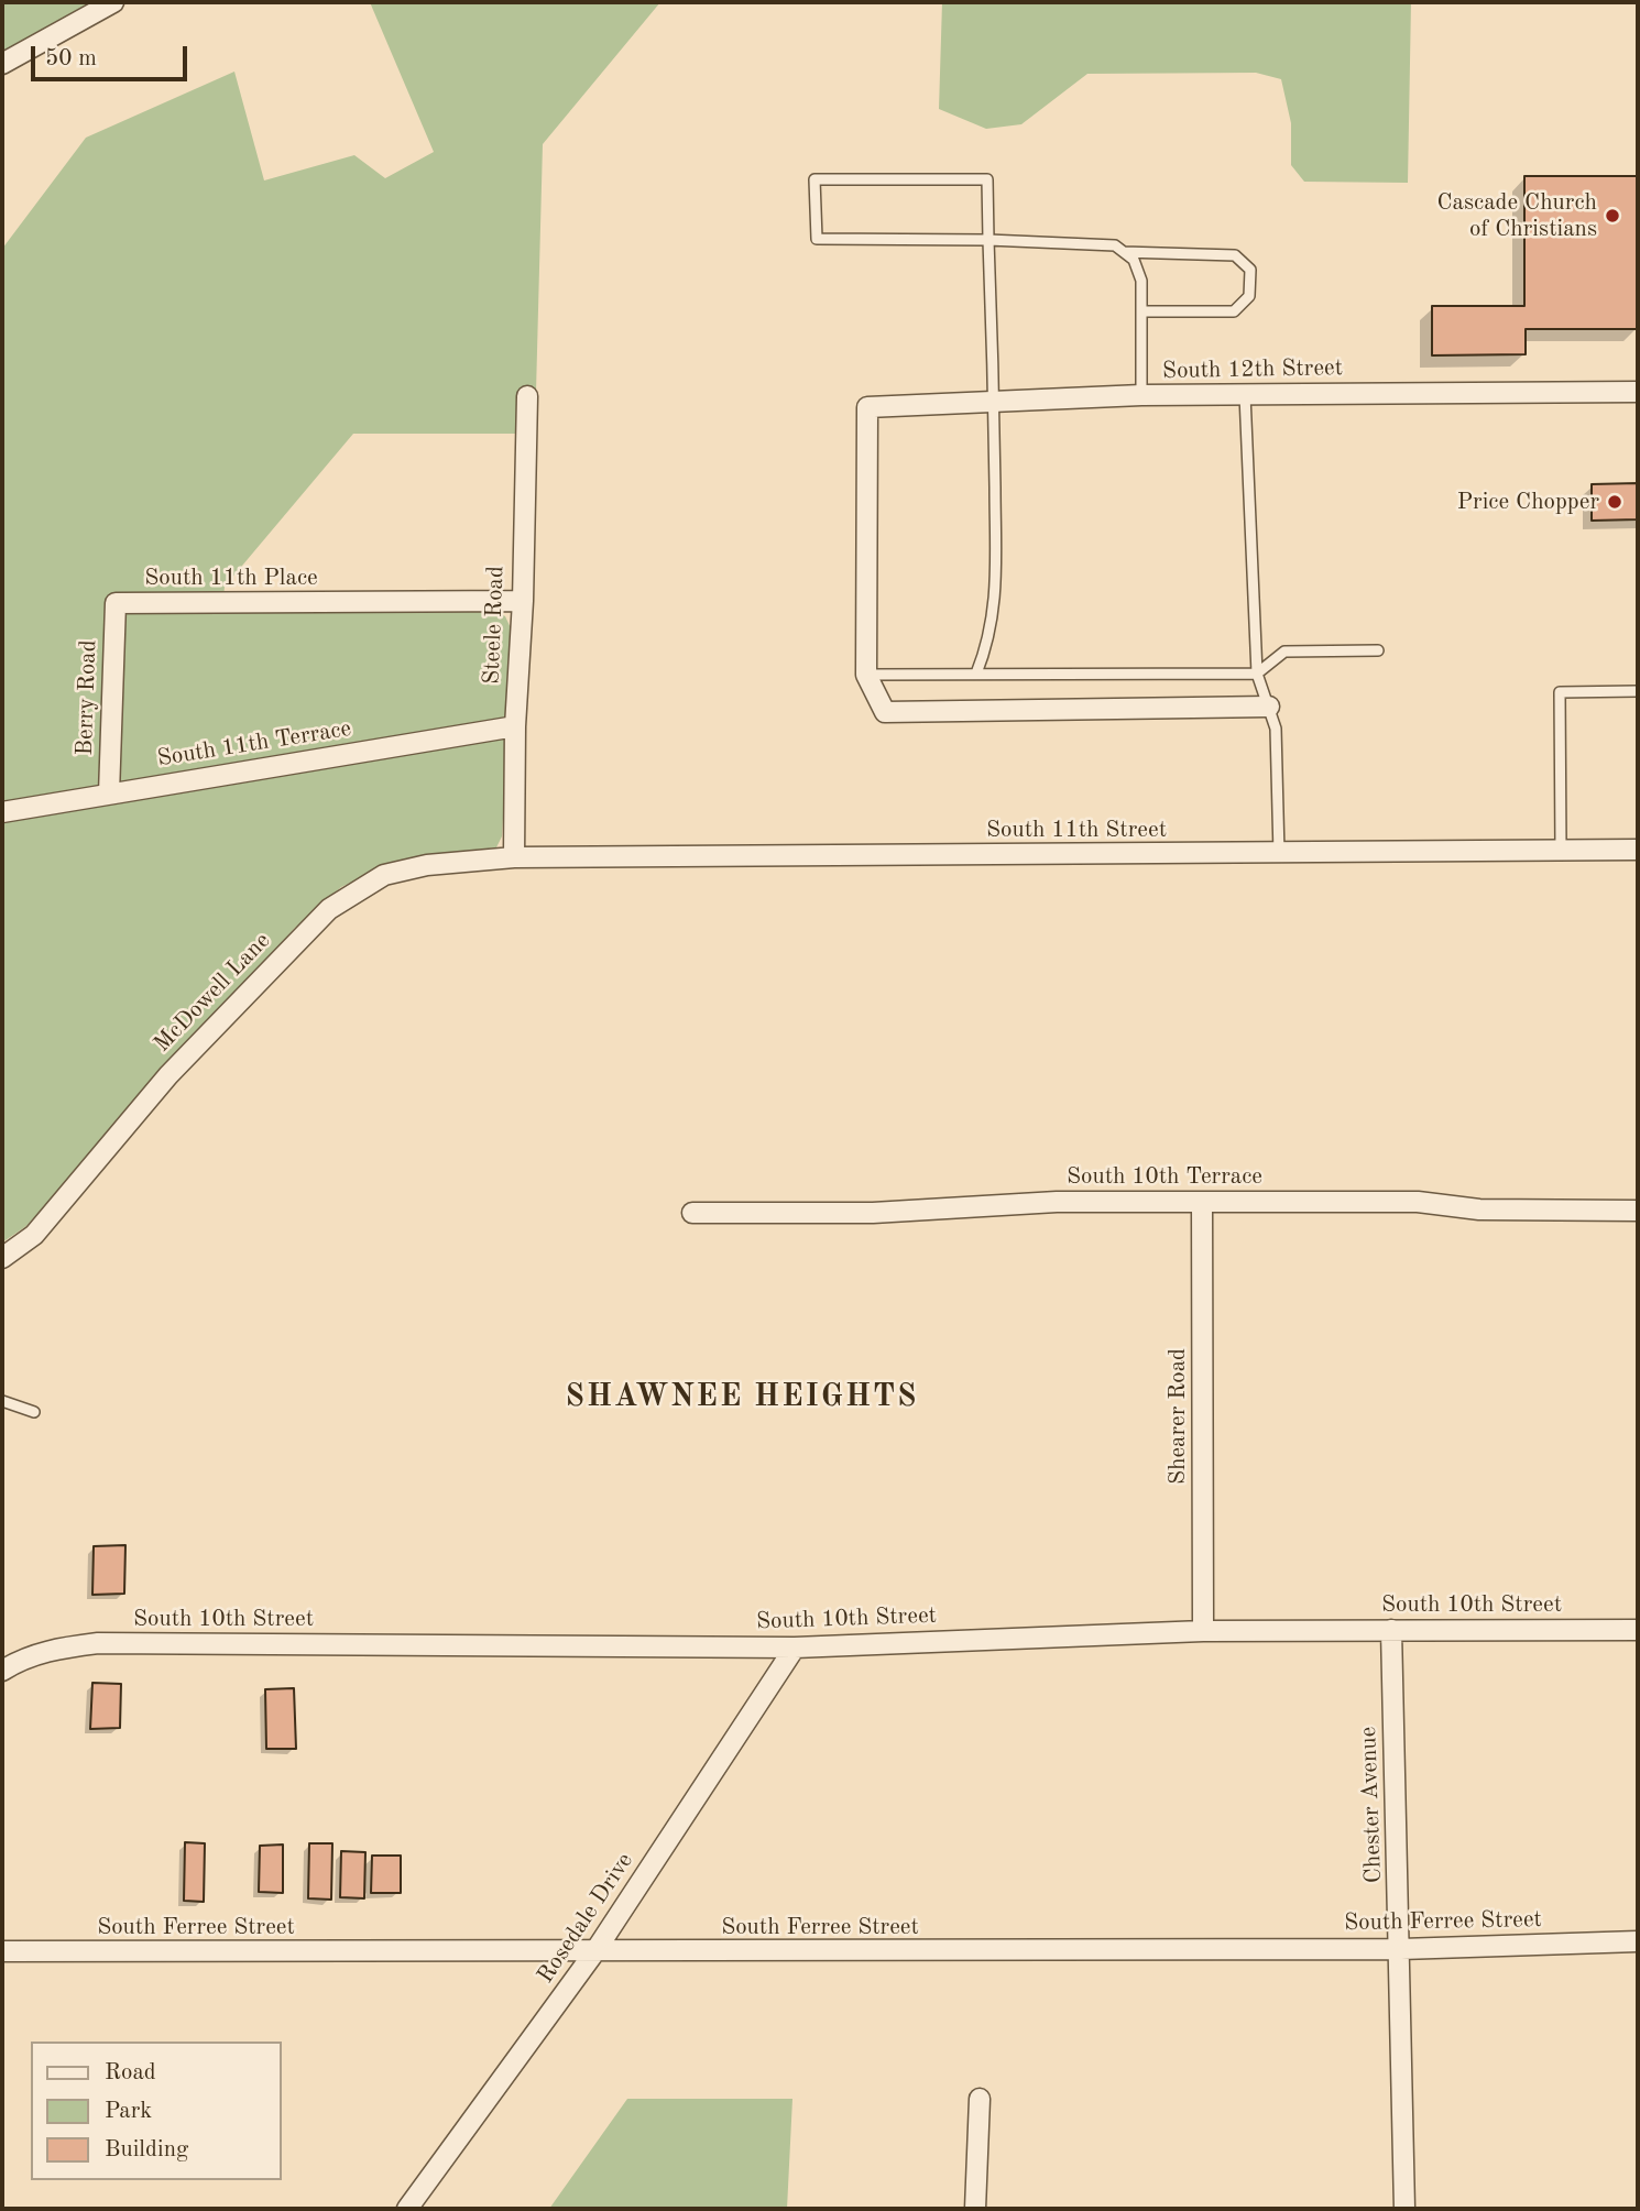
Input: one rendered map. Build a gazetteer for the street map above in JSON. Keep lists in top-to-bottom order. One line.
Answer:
{"streets":{"street":["South 12th Street","South 11th Place","Steele Road","Berry Road","South 11th Terrace","South 11th Street","McDowell Lane","South 10th Terrace","Shearer Road","South 10th Street","Chester Avenue","Rosedale Drive","South Ferree Street"]},"crossings":[["South 11th Place","Steele Road"],["South 11th Place","Berry Road"],["Steele Road","South 11th Terrace"],["Steele Road","South 11th Street"],["Steele Road","McDowell Lane"],["Berry Road","South 11th Terrace"],["South 11th Street","McDowell Lane"],["South 10th Terrace","Shearer Road"],["Shearer Road","South 10th Street"],["South 10th Street","Chester Avenue"],["South 10th Street","Rosedale Drive"],["Chester Avenue","South Ferree Street"],["Rosedale Drive","South Ferree Street"]],"districts":["SHAWNEE HEIGHTS"],"places":["Cascade Church of Christians","Price Chopper"],"legend":["Road","Park","Building"],"scale_bar":"50 m"}
